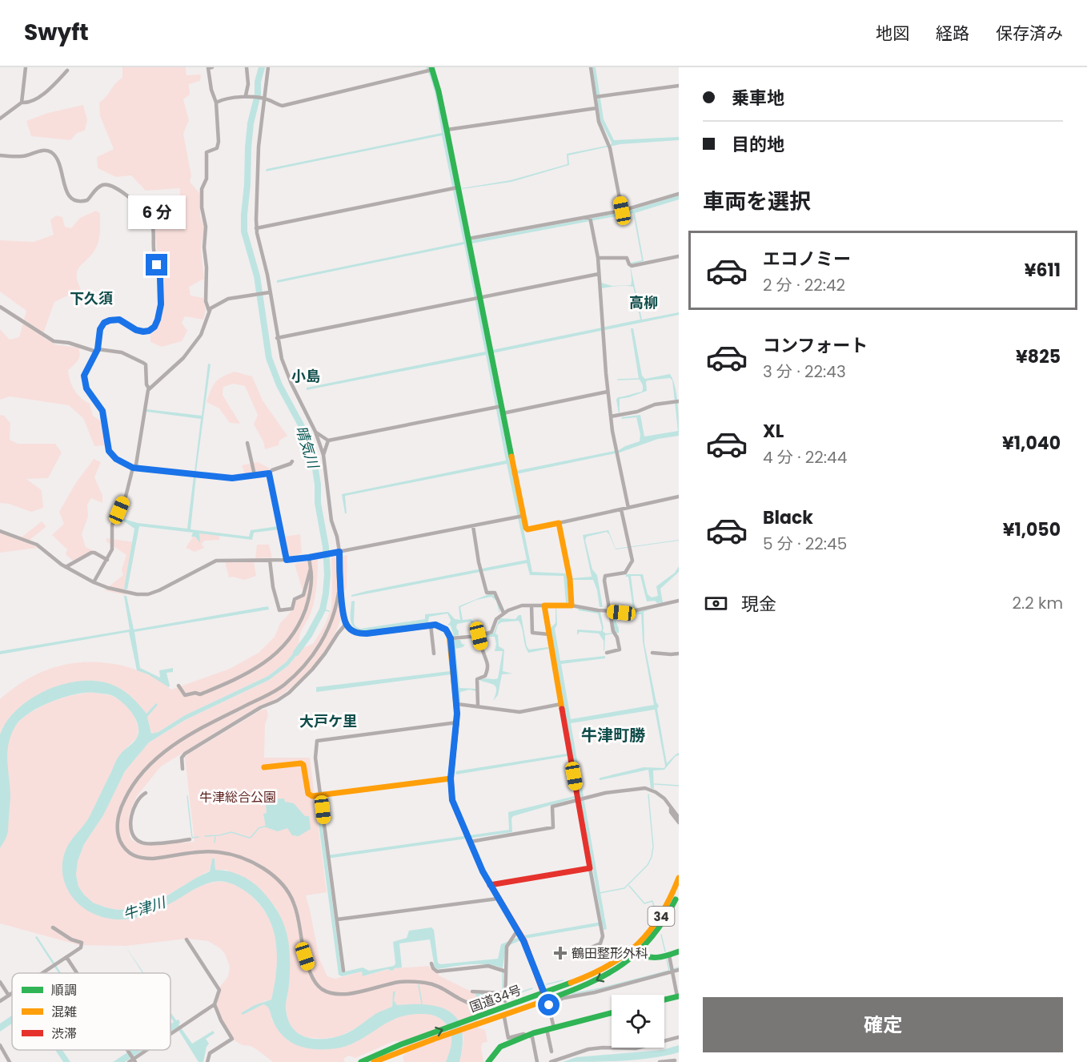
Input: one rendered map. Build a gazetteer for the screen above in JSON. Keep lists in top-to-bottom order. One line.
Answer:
{"streets":{"main road":["34","国道34号"]},"crossings":[["34","国道34号"]],"districts":["下久須","高柳","小島","大戸ケ里","牛津町勝"],"water":["晴気川","牛津川"],"parks":["牛津総合公園"],"places":{"health":["鶴田整形外科"]},"legend":["順調","混雑","渋滞"],"page":{"header":"Swyft","nav":["地図","経路","保存済み"],"banner":["乗車地","目的地"],"heading":"車両を選択","bubble":"6 分","list":[{"name":"エコノミー","note":"2 分 · 22:42","value":"¥611"},{"name":"コンフォート","note":"3 分 · 22:43","value":"¥825"},{"name":"XL","note":"4 分 · 22:44","value":"¥1,040"},{"name":"Black","note":"5 分 · 22:45","value":"¥1,050"}],"pay":["現金","2.2 km"],"buttons":"確定"}}
